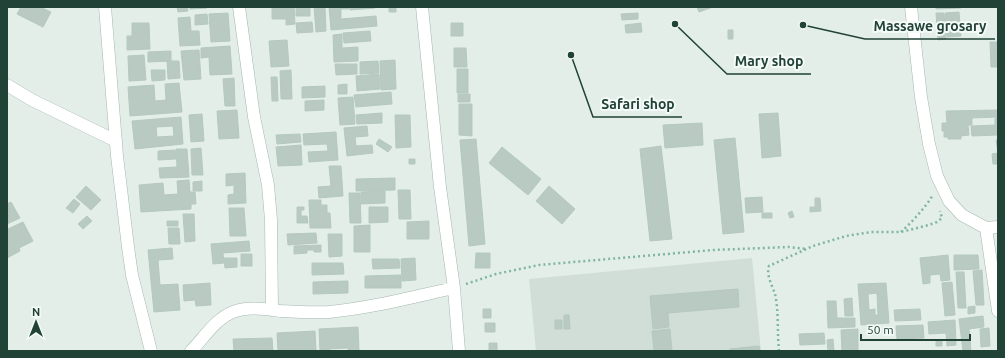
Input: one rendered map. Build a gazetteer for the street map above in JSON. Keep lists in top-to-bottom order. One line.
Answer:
{"places":["Mary shop","Massawe grosary","Safari shop"],"scale_bar":"50 m","north":"top"}
